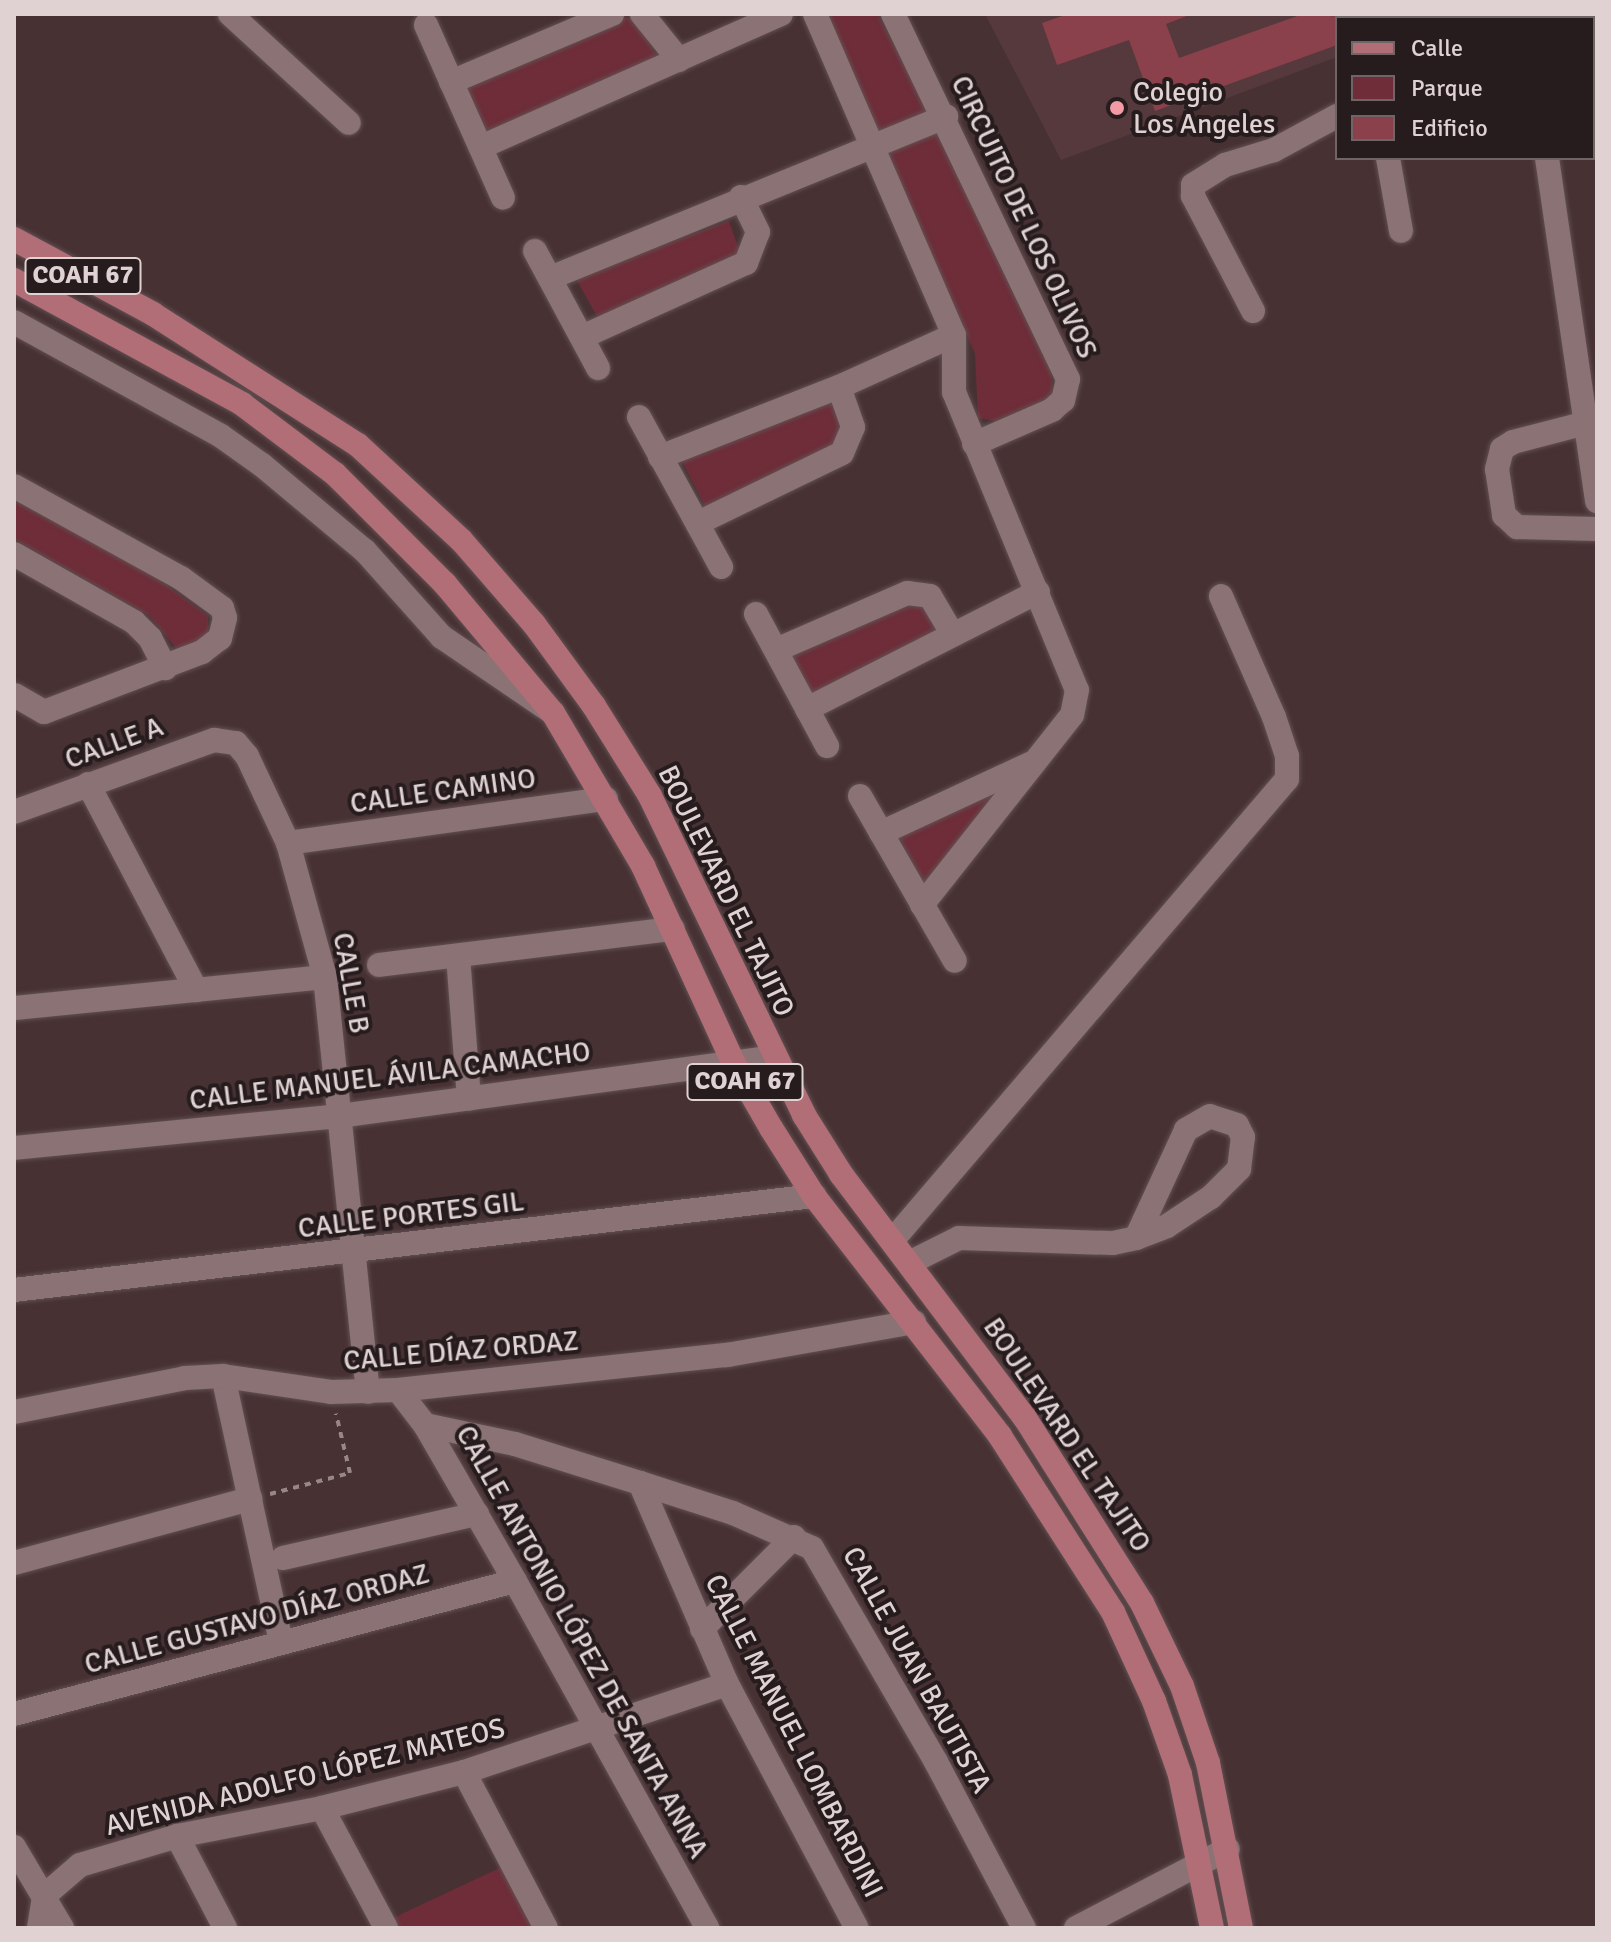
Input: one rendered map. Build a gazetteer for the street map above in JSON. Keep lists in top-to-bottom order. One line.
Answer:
{"streets":{"main road":["COAH 67","BOULEVARD EL TAJITO"],"street":["CIRCUITO DE LOS OLIVOS","CALLE A","CALLE CAMINO","CALLE B","CALLE MANUEL ÁVILA CAMACHO","CALLE PORTES GIL","CALLE DÍAZ ORDAZ","CALLE GUSTAVO DÍAZ ORDAZ","CALLE ANTONIO LÓPEZ DE SANTA ANNA","CALLE JUAN BAUTISTA","CALLE MANUEL LOMBARDINI","AVENIDA ADOLFO LÓPEZ MATEOS"]},"crossings":[["CALLE A","CALLE B"],["CALLE CAMINO","BOULEVARD EL TAJITO"],["CALLE CAMINO","CALLE B"],["BOULEVARD EL TAJITO","CALLE MANUEL ÁVILA CAMACHO"],["BOULEVARD EL TAJITO","CALLE PORTES GIL"],["BOULEVARD EL TAJITO","CALLE DÍAZ ORDAZ"],["CALLE B","CALLE MANUEL ÁVILA CAMACHO"],["CALLE B","CALLE PORTES GIL"],["CALLE B","CALLE DÍAZ ORDAZ"],["CALLE DÍAZ ORDAZ","CALLE ANTONIO LÓPEZ DE SANTA ANNA"],["CALLE GUSTAVO DÍAZ ORDAZ","CALLE ANTONIO LÓPEZ DE SANTA ANNA"],["CALLE ANTONIO LÓPEZ DE SANTA ANNA","CALLE JUAN BAUTISTA"],["CALLE ANTONIO LÓPEZ DE SANTA ANNA","AVENIDA ADOLFO LÓPEZ MATEOS"],["CALLE JUAN BAUTISTA","CALLE MANUEL LOMBARDINI"],["CALLE MANUEL LOMBARDINI","AVENIDA ADOLFO LÓPEZ MATEOS"]],"places":["Colegio Los Angeles"],"legend":["Calle","Parque","Edificio"]}
